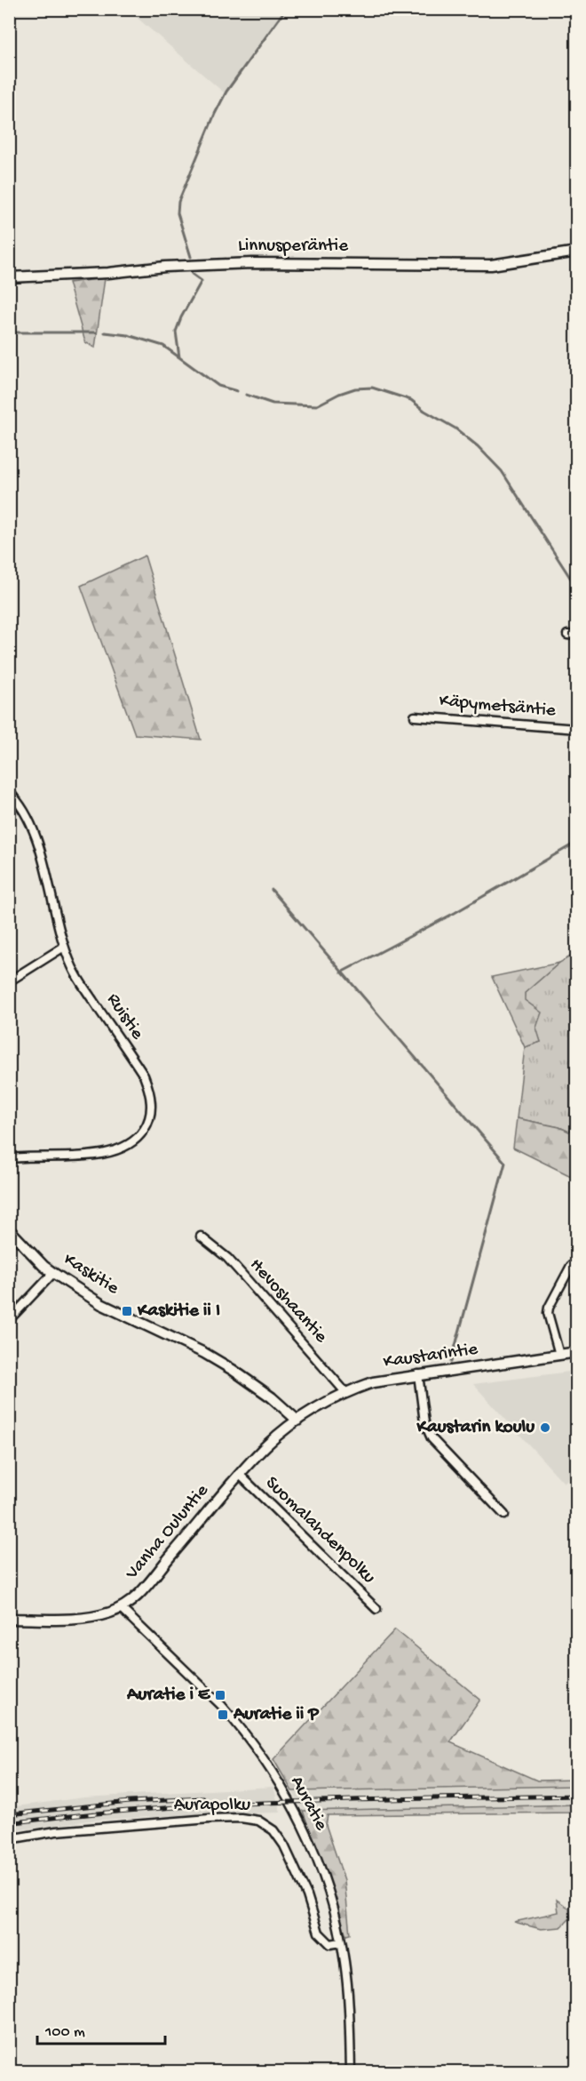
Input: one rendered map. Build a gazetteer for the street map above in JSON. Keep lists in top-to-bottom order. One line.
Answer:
{"streets":{"street":["Linnusperäntie","Käpymetsäntie","Ruistie","Kaskitie","Hevoshaantie","Kaustarintie","Suomalahdenpolku","Vanha Ouluntie","Auratie","Aurapolku"]},"crossings":[["Kaskitie","Kaustarintie"],["Kaskitie","Vanha Ouluntie"],["Hevoshaantie","Kaustarintie"],["Kaustarintie","Vanha Ouluntie"],["Suomalahdenpolku","Vanha Ouluntie"],["Vanha Ouluntie","Auratie"],["Auratie","Aurapolku"]],"places":{"transit":["Kaskitie ii I","Auratie i E","Auratie ii P"],"other":["Kaustarin koulu"]},"scale_bar":"100 m"}
